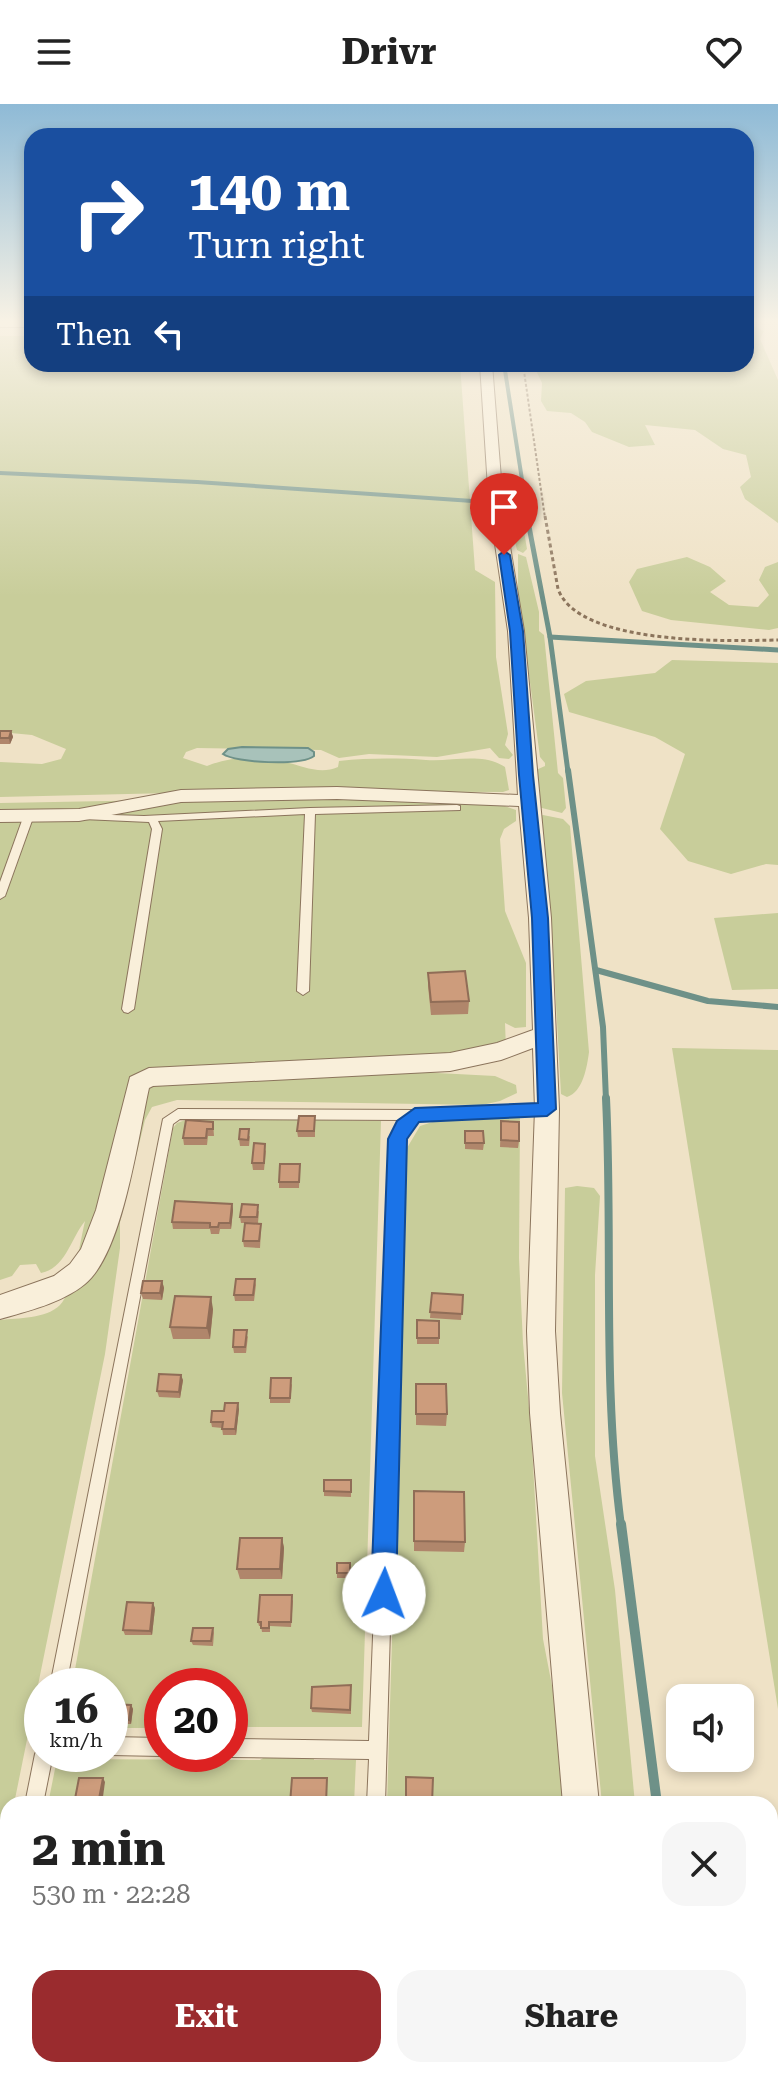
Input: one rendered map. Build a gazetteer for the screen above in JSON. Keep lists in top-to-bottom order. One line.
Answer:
{"page":{"header":"Drivr","turn":["140 m","Turn right"],"then":"Then","speed":"16 km/h","limit":"20","heading":["2 min","530 m · 22:28"],"buttons":["Exit","Share"]}}
